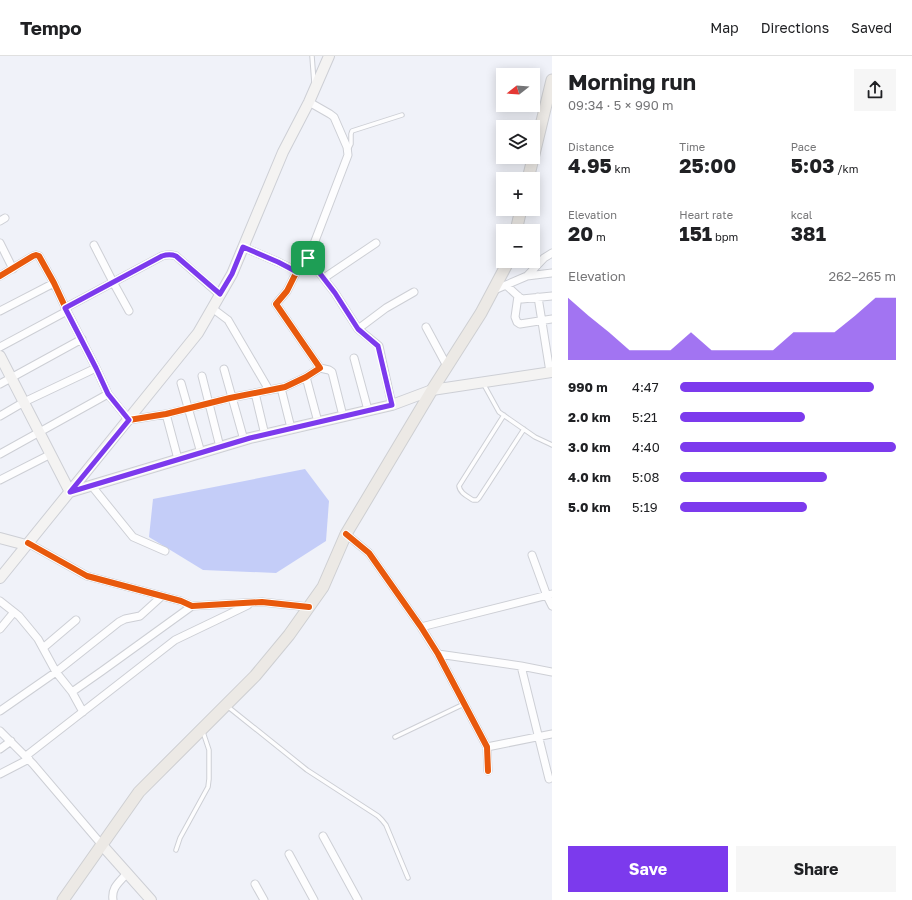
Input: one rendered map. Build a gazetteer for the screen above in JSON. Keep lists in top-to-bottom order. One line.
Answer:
{"north":"left","page":{"header":"Tempo","nav":["Map","Directions","Saved"],"heading":["Morning run","09:34 · 5 × 990 m"],"map_buttons":["+","−"],"stats":[["Distance","4.95 km"],["Time","25:00"],["Pace","5:03 /km"],["Elevation","20 m"],["Heart rate","151 bpm"],["kcal","381"]],"chart":["Elevation","262–265 m"],"list":[{"name":"990 m","note":"4:47"},{"name":"2.0 km","note":"5:21"},{"name":"3.0 km","note":"4:40"},{"name":"4.0 km","note":"5:08"},{"name":"5.0 km","note":"5:19"}],"buttons":["Save","Share"]}}
